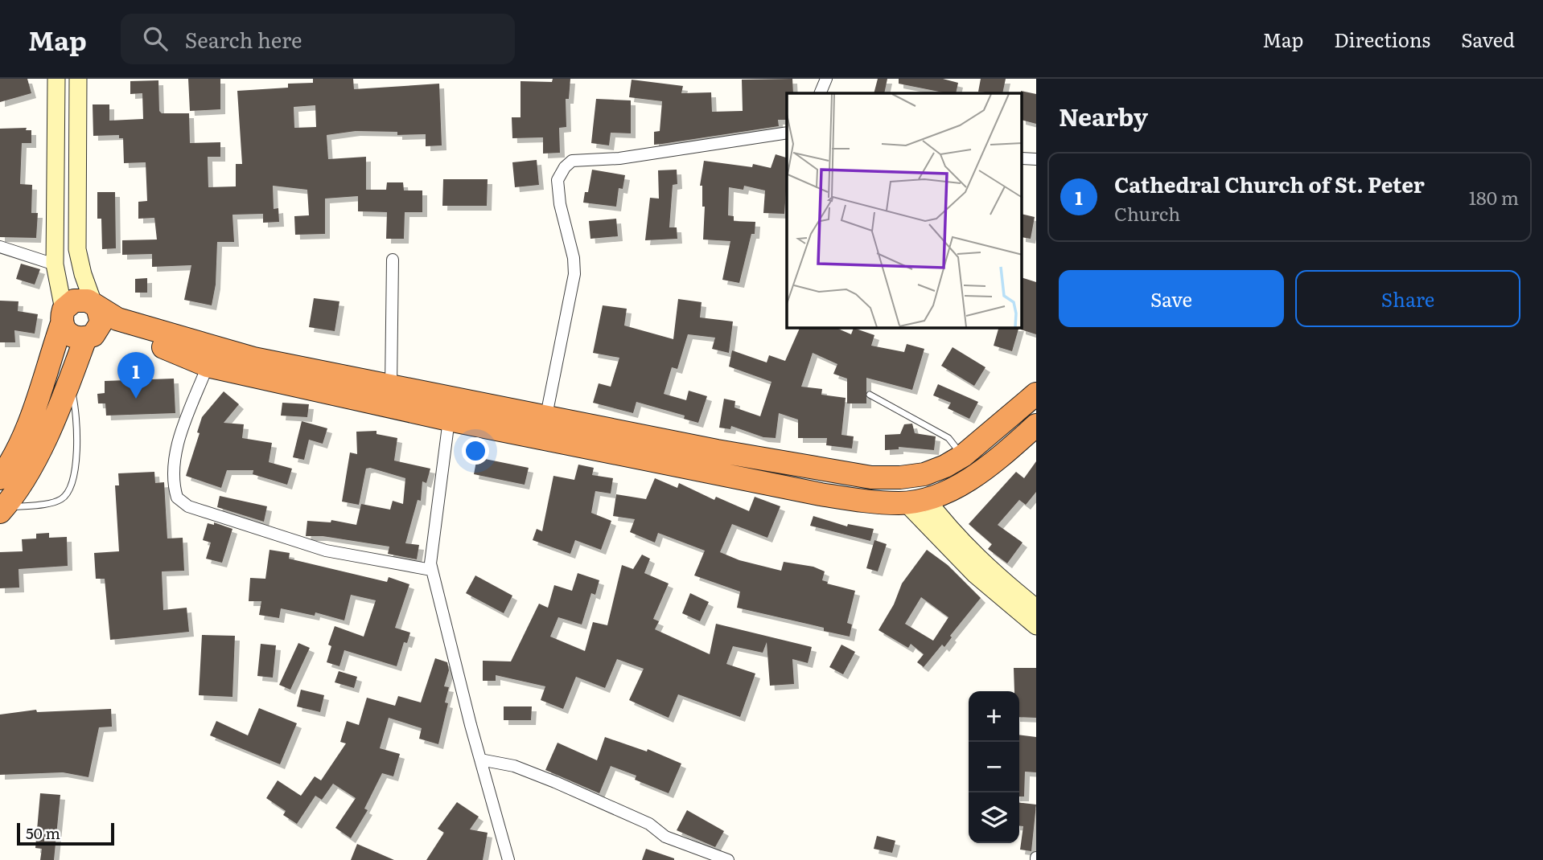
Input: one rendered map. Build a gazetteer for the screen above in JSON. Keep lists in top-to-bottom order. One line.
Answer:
{"scale_bar":"50 m","page":{"header":"Map","search":"Search here","nav":["Map","Directions","Saved"],"heading":"Nearby","list":[{"mark":"1","name":"Cathedral Church of St. Peter","note":"Church","value":"180 m"}],"buttons":["Save","Share"],"pins":"1","map_buttons":["+","−"],"scale":"50 m"}}
